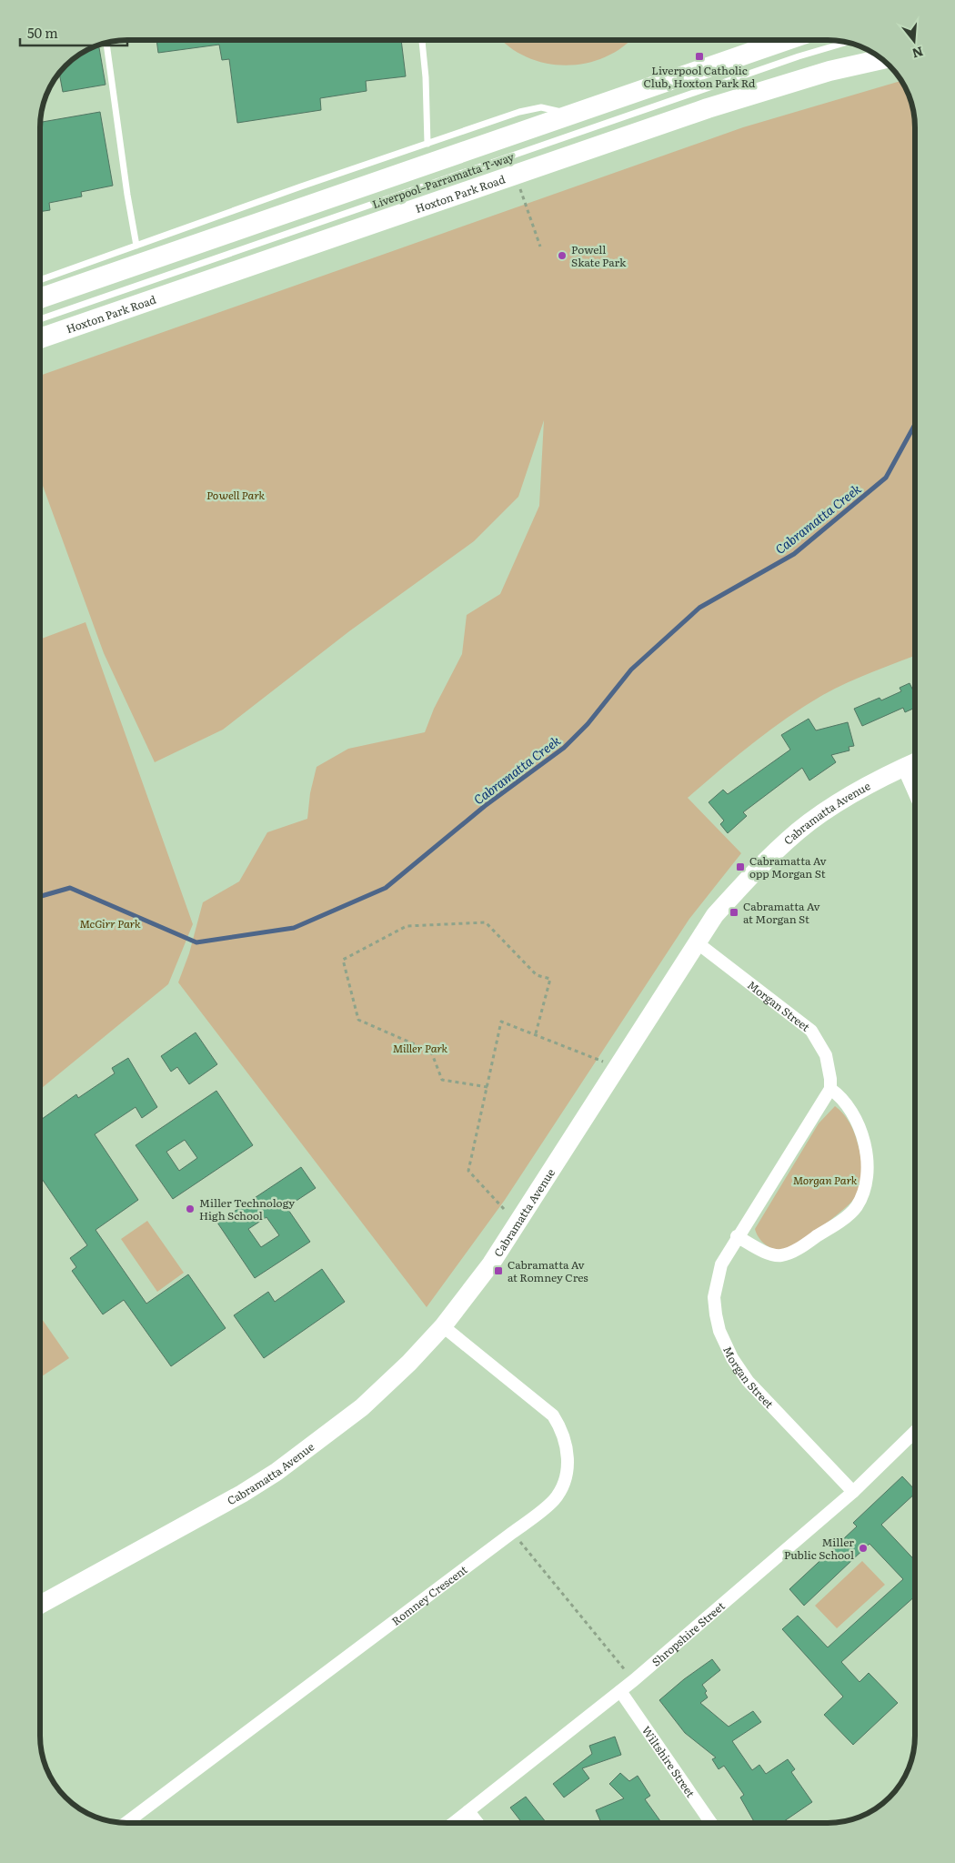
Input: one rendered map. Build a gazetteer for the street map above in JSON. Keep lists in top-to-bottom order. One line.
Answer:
{"streets":{"main road":["Hoxton Park Road"],"street":["Cabramatta Avenue","Morgan Street","Romney Crescent","Shropshire Street","Wiltshire Street"],"lane":["Liverpool–Parramatta T-way"]},"crossings":[["Cabramatta Avenue","Morgan Street"],["Cabramatta Avenue","Romney Crescent"],["Morgan Street","Shropshire Street"],["Shropshire Street","Wiltshire Street"]],"water":["Cabramatta Creek"],"parks":["Powell Park","McGirr Park","Miller Park","Morgan Park"],"places":{"transit":["Liverpool Catholic Club, Hoxton Park Rd","Cabramatta Av opp Morgan St","Cabramatta Av at Morgan St","Cabramatta Av at Romney Cres"],"other":["Powell Skate Park","Miller Technology High School","Miller Public School"]},"scale_bar":"50 m","north":"bottom"}
